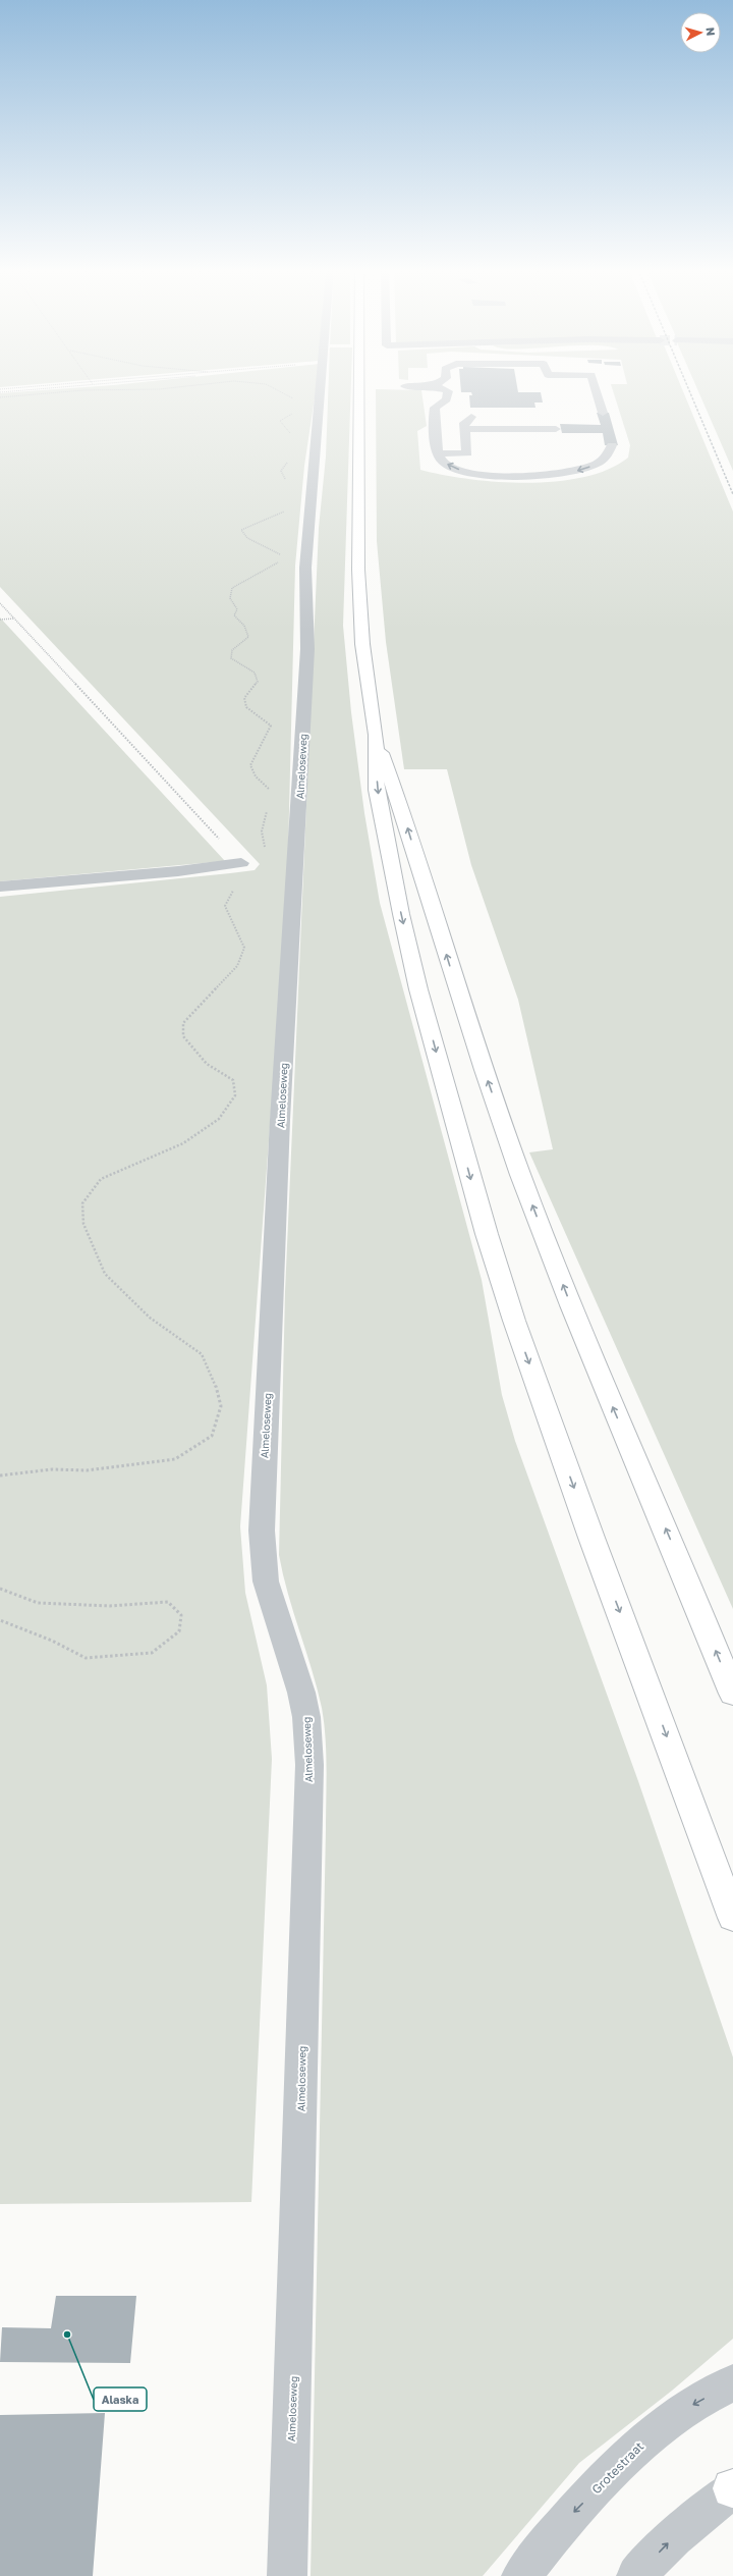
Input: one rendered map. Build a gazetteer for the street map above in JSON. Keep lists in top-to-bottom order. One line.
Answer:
{"streets":{"street":["Almeloseweg","Grotestraat"]},"places":["Alaska"],"north":"right"}
